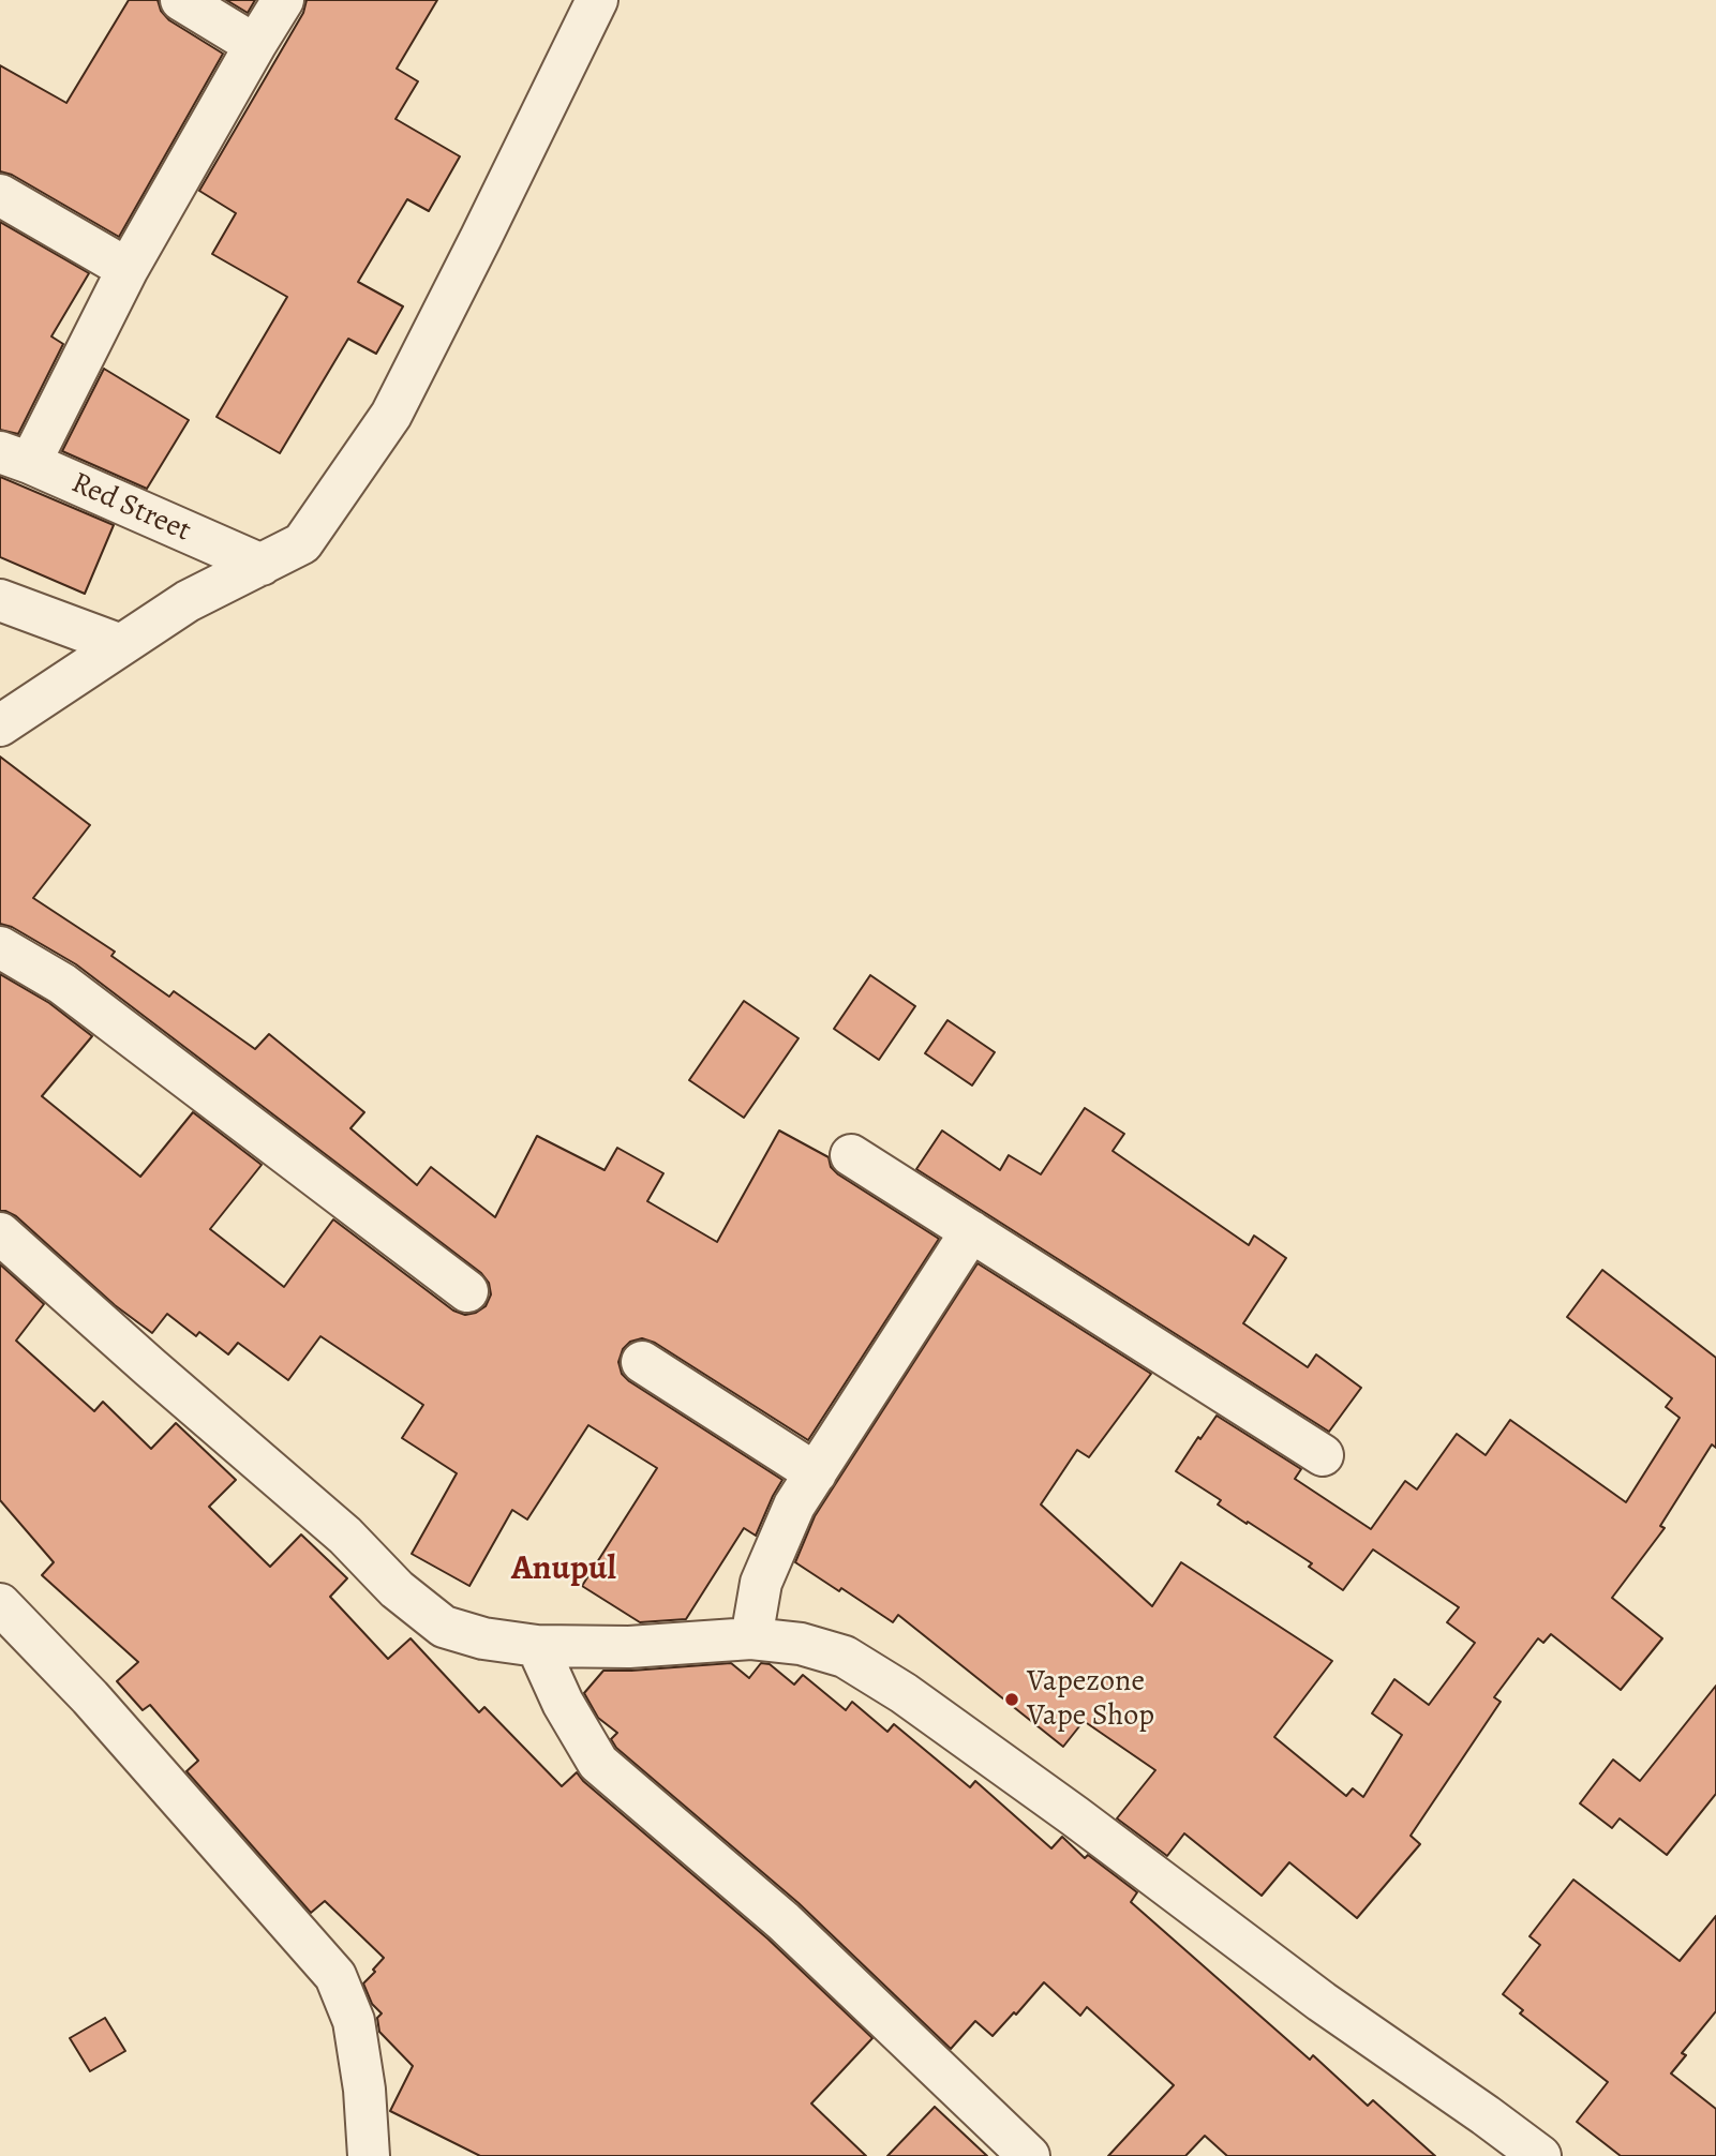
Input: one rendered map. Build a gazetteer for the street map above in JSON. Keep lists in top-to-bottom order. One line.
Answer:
{"streets":{"street":["Red Street"]},"districts":["Anupul"],"places":["Vapezone Vape Shop"]}
